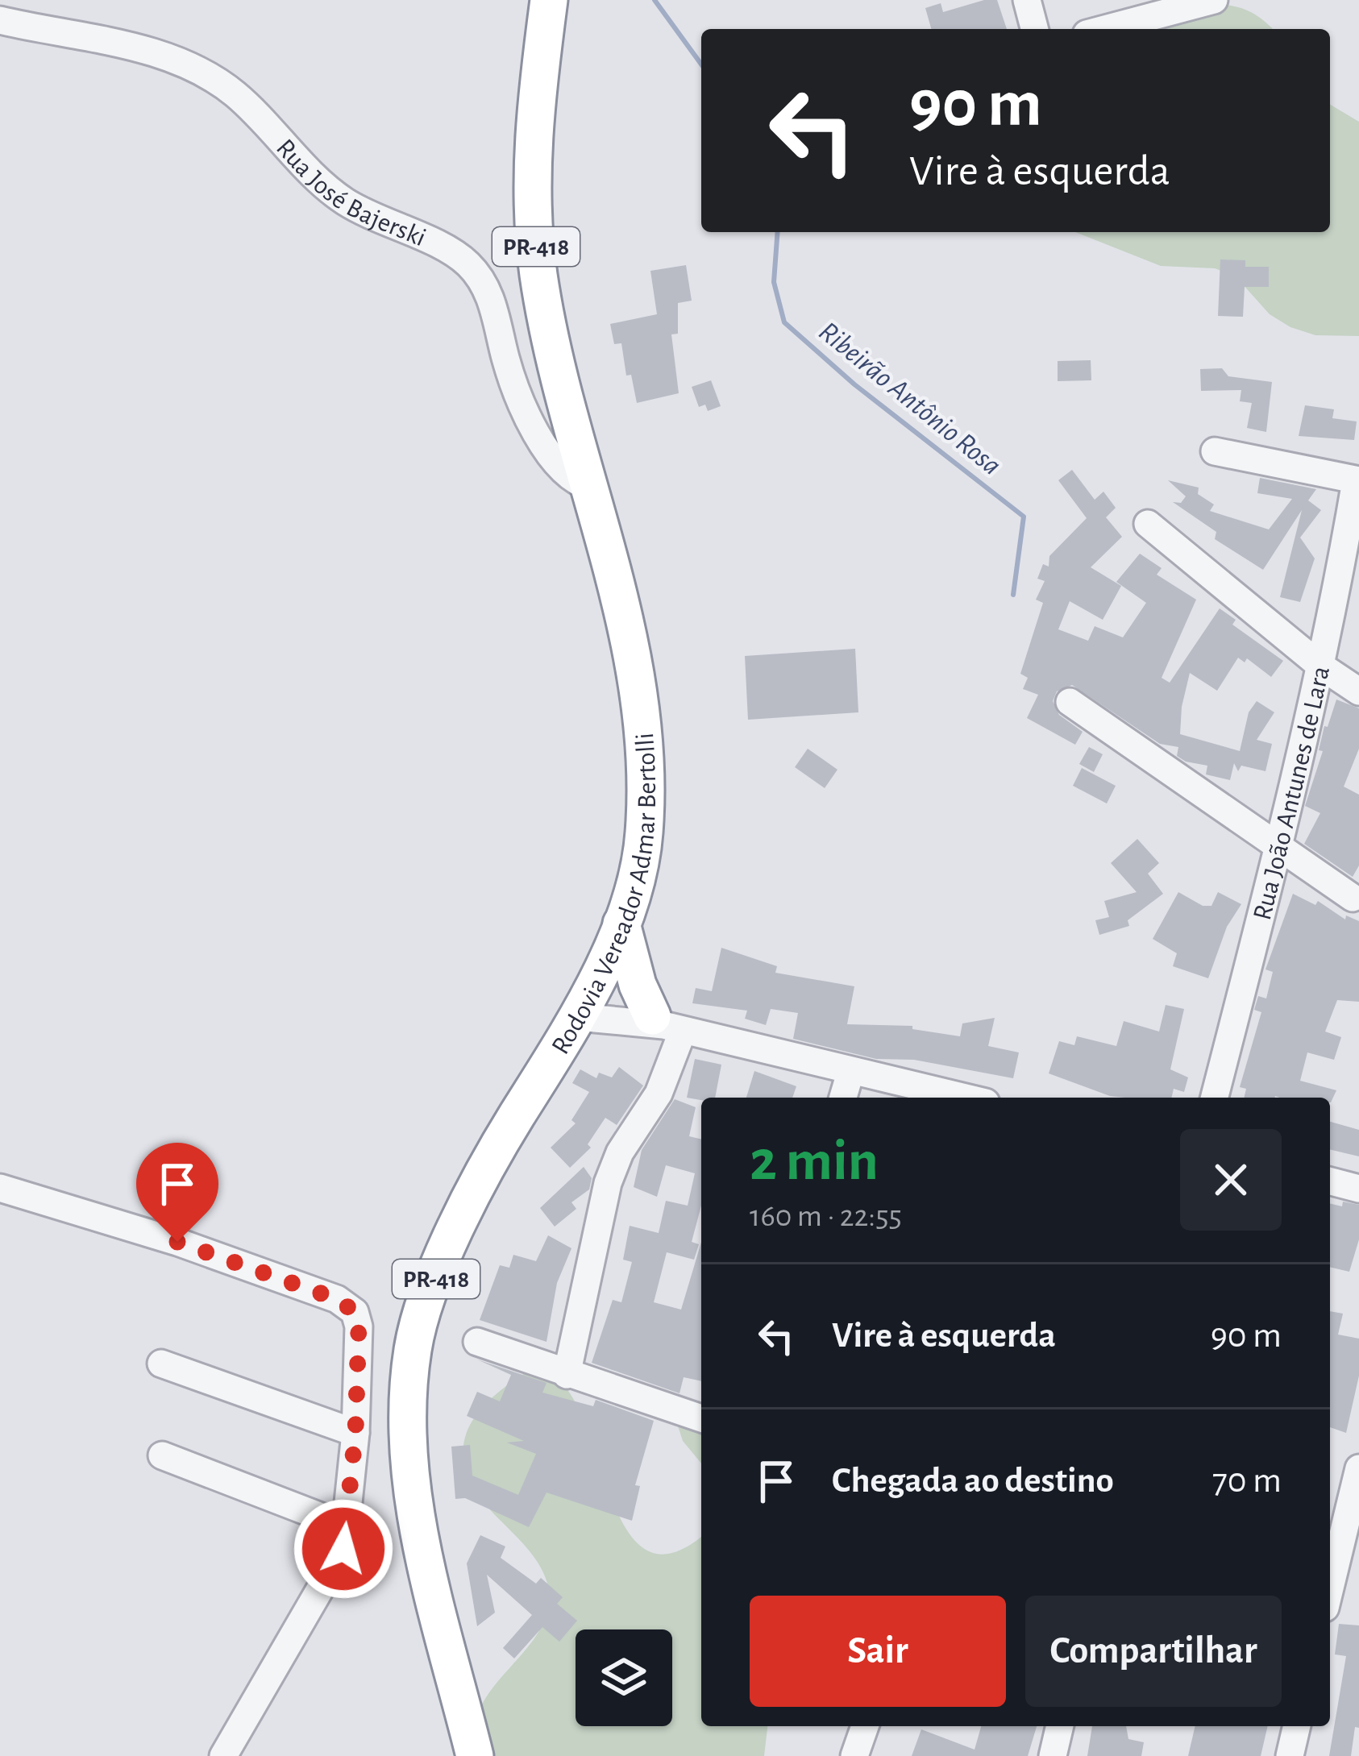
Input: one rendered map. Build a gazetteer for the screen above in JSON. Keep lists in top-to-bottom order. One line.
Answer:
{"streets":{"highway":["PR-418","Rodovia Vereador Admar Bertolli"],"street":["Rua José Bajerski","Rua João Antunes de Lara"]},"crossings":[["Rua José Bajerski","Rodovia Vereador Admar Bertolli"]],"water":["Ribeirão Antônio Rosa"],"page":{"turn":["90 m","Vire à esquerda"],"heading":["2 min","160 m · 22:55"],"list":[{"name":"Vire à esquerda","value":"90 m"},{"name":"Chegada ao destino","value":"70 m"}],"buttons":["Sair","Compartilhar"]}}
